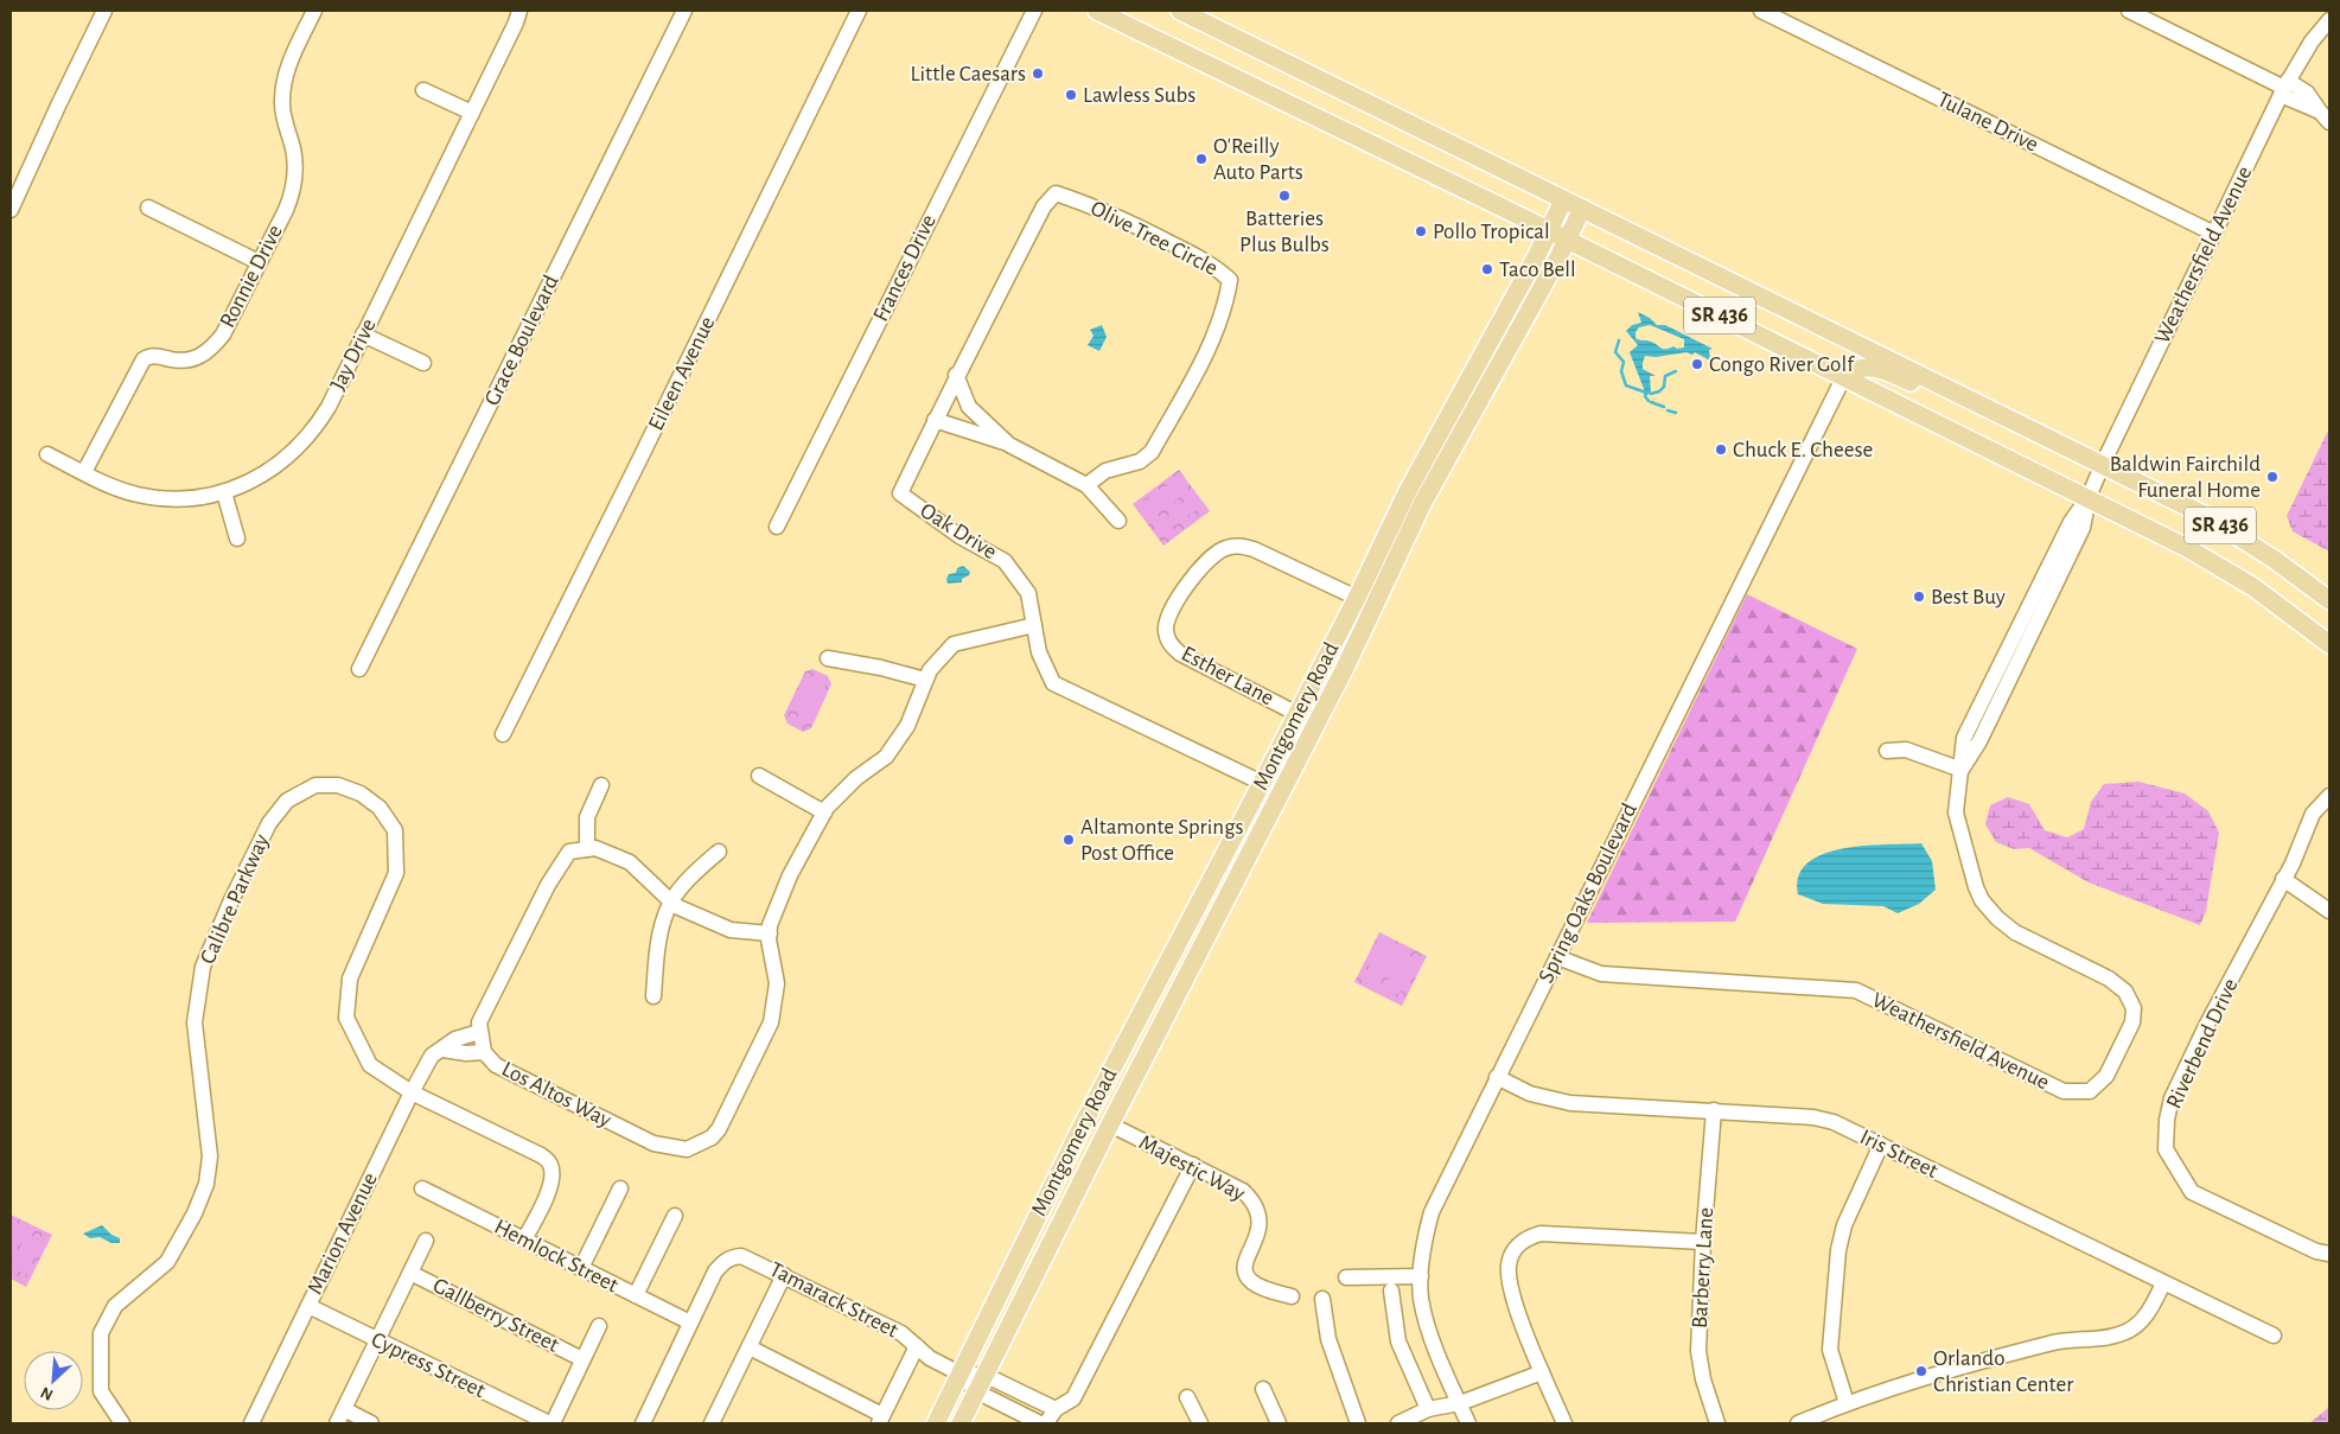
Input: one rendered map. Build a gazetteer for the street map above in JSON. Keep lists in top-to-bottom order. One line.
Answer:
{"streets":{"main road":["SR 436","Montgomery Road"],"street":["Tulane Drive","Olive Tree Circle","Weathersfield Avenue","Frances Drive","Ronnie Drive","Grace Boulevard","Jay Drive","Eileen Avenue","Oak Drive","Esther Lane","Spring Oaks Boulevard","Calibre Parkway","Riverbend Drive","Los Altos Way","Iris Street","Majestic Way","Marion Avenue","Hemlock Street","Barberry Lane","Tamarack Street","Gallberry Street","Cypress Street"]},"crossings":[["Tulane Drive","Weathersfield Avenue"],["Olive Tree Circle","Oak Drive"],["Weathersfield Avenue","SR 436"],["Weathersfield Avenue","Spring Oaks Boulevard"],["Ronnie Drive","Jay Drive"],["SR 436","Montgomery Road"],["SR 436","Spring Oaks Boulevard"],["Oak Drive","Montgomery Road"],["Oak Drive","Los Altos Way"],["Esther Lane","Montgomery Road"],["Montgomery Road","Majestic Way"],["Montgomery Road","Tamarack Street"],["Spring Oaks Boulevard","Iris Street"],["Calibre Parkway","Marion Avenue"],["Calibre Parkway","Hemlock Street"],["Los Altos Way","Marion Avenue"],["Iris Street","Barberry Lane"],["Marion Avenue","Cypress Street"],["Hemlock Street","Tamarack Street"]],"places":["Little Caesars","Lawless Subs","O'Reilly Auto Parts","Batteries Plus Bulbs","Pollo Tropical","Taco Bell","Congo River Golf","Chuck E. Cheese","Baldwin Fairchild Funeral Home","Best Buy","Altamonte Springs Post Office","Orlando Christian Center"],"north":"bottom left"}
